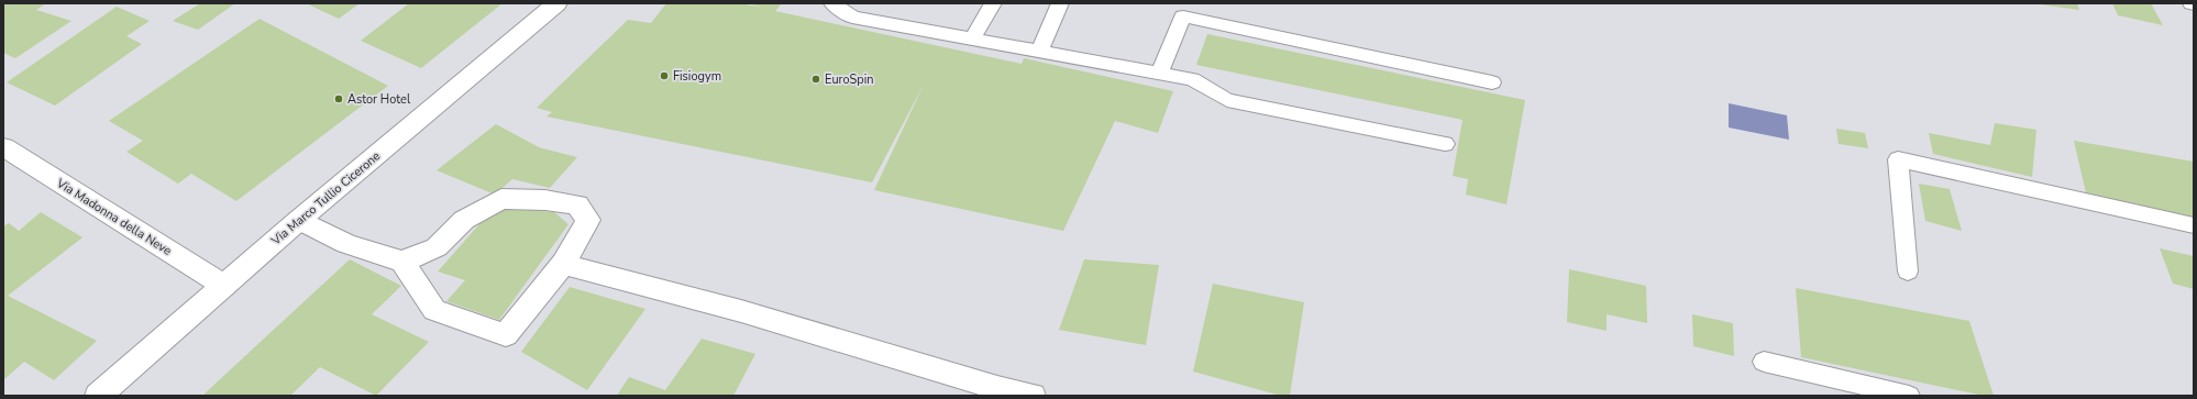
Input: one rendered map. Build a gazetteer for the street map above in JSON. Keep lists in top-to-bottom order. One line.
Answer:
{"streets":{"street":["Via Marco Tullio Cicerone","Via Madonna della Neve"]},"crossings":[["Via Marco Tullio Cicerone","Via Madonna della Neve"]],"places":["Fisiogym","EuroSpin","Astor Hotel"]}
